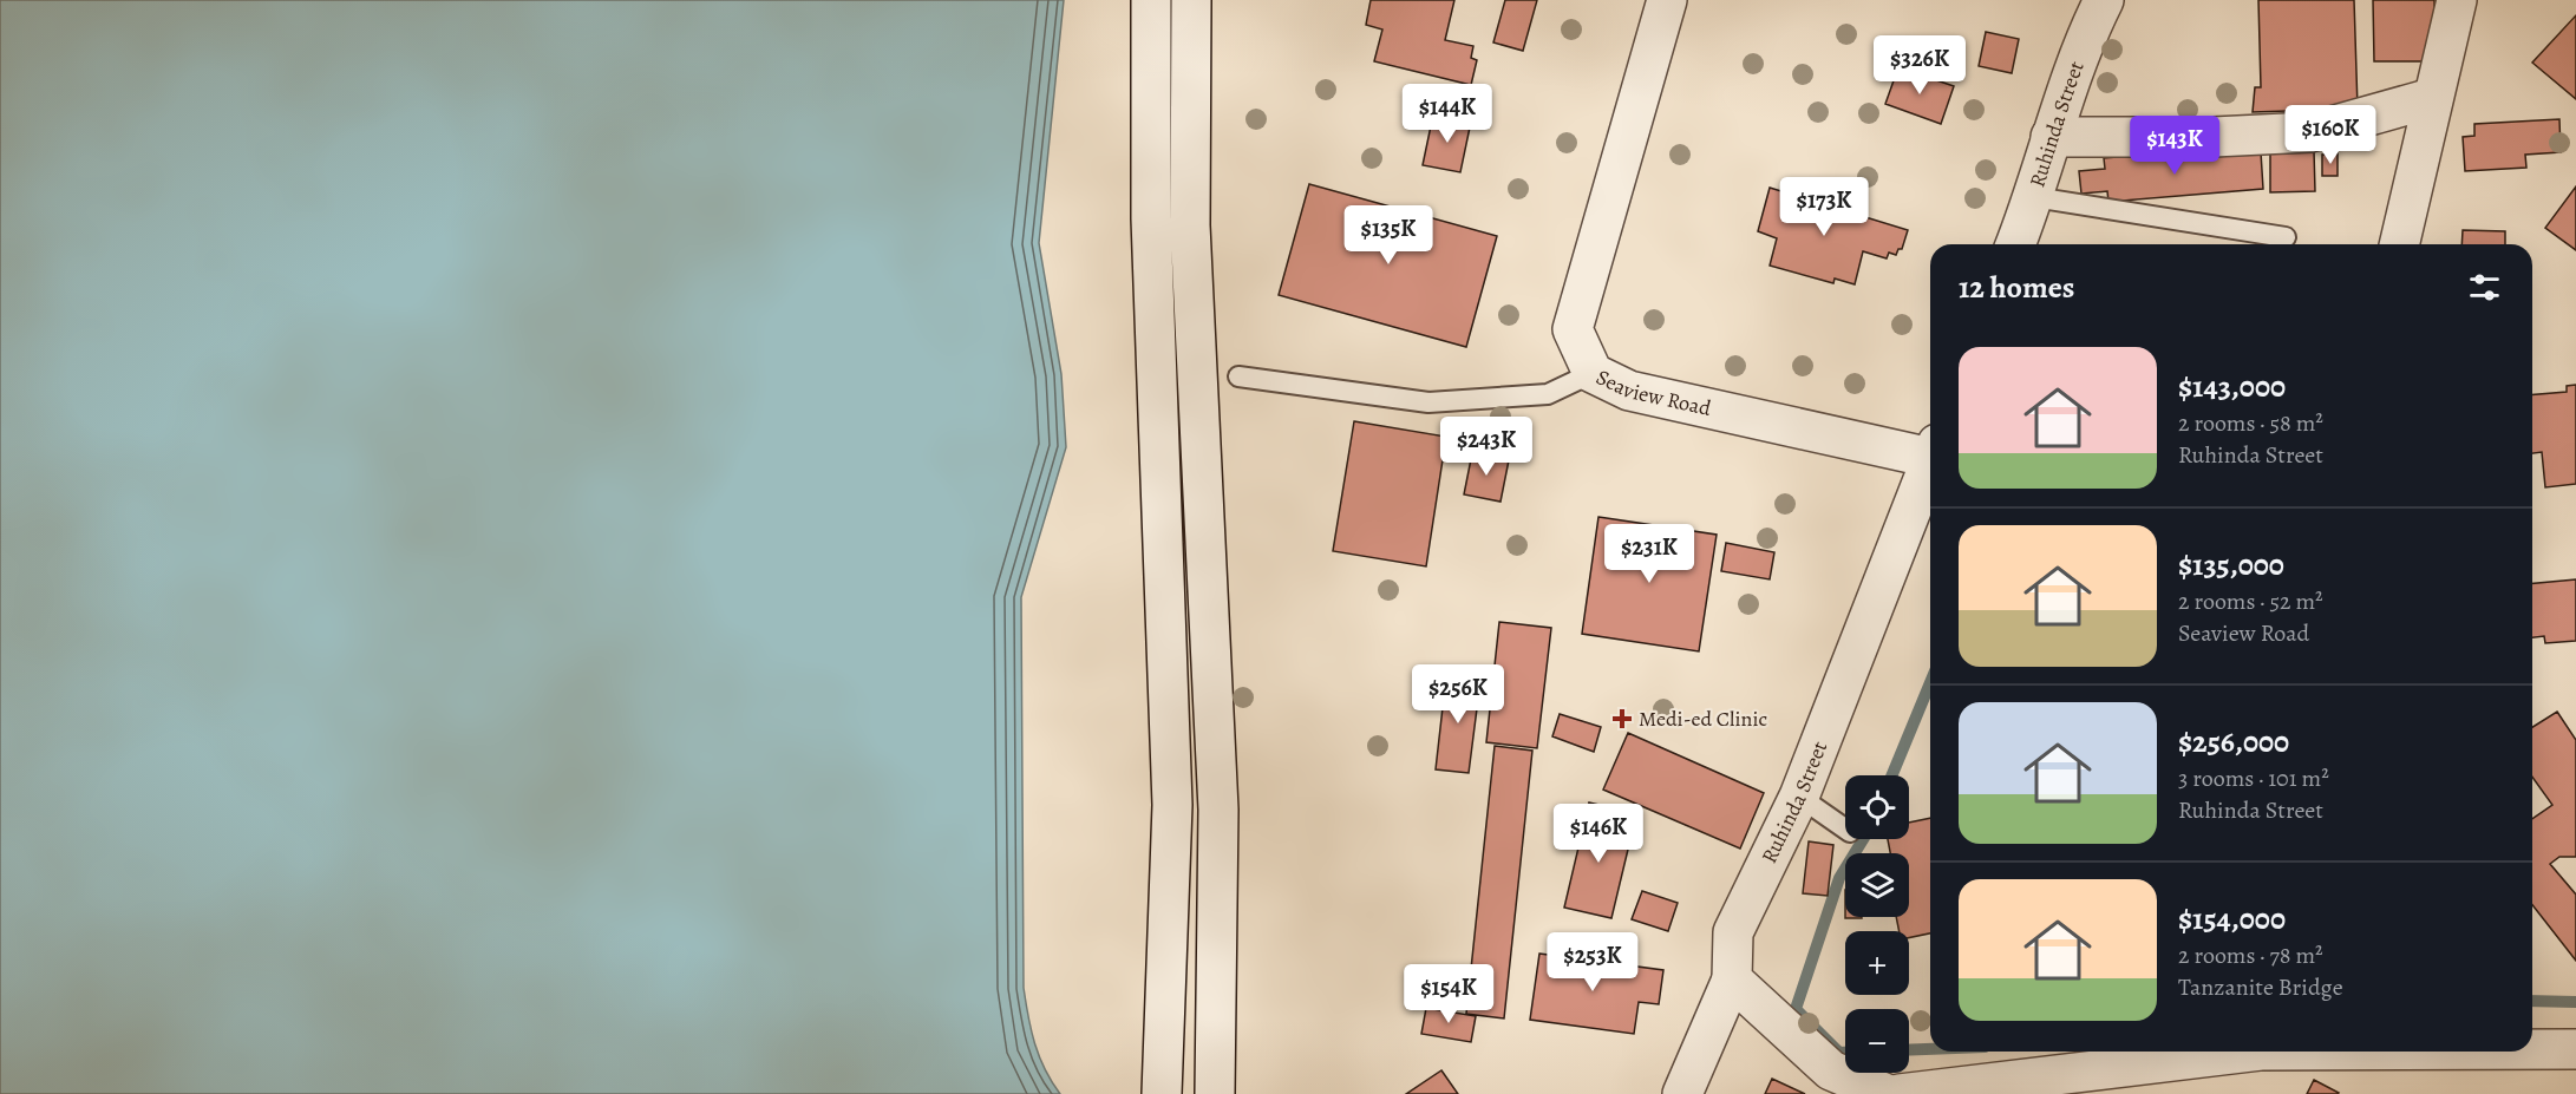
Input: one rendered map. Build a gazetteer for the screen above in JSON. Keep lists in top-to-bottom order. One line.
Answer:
{"streets":{"street":["Ruhinda Street","Seaview Road"]},"places":{"health":["Medi-ed Clinic"]},"page":{"price":["$326K","$144K","$160K","$143K","$173K","$135K","$243K","$231K","$256K","$146K","$253K","$154K"],"heading":"12 homes","list":[{"name":"$143,000","note":"2 rooms · 58 m² · Ruhinda Street"},{"name":"$135,000","note":"2 rooms · 52 m² · Seaview Road"},{"name":"$256,000","note":"3 rooms · 101 m² · Ruhinda Street"},{"name":"$154,000","note":"2 rooms · 78 m² · Tanzanite Bridge"}],"map_buttons":["+","−"]}}
